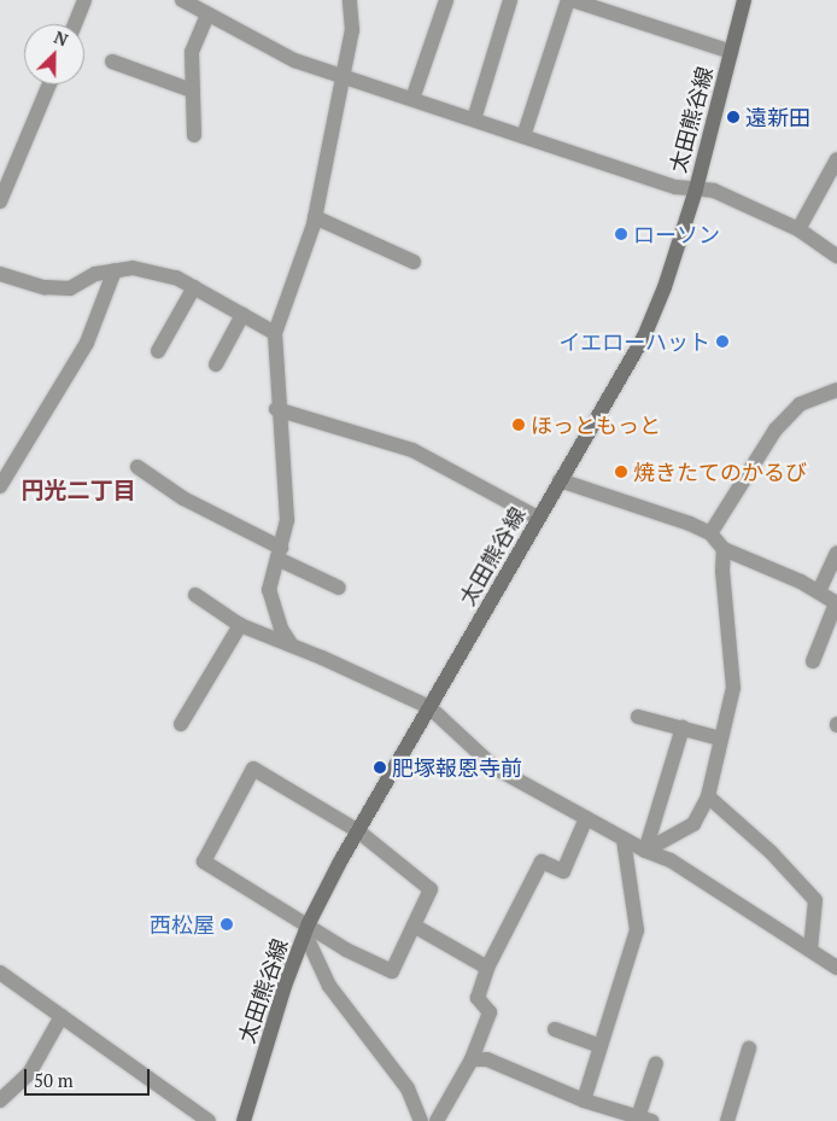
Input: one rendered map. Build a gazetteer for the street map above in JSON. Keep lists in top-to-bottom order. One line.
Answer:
{"streets":{"main road":["太田熊谷線"]},"districts":["円光二丁目"],"places":["遠新田","ローソン","イエローハット","ほっともっと","焼きたてのかるび","肥塚報恩寺前","西松屋"],"scale_bar":"50 m","north":"top right"}
